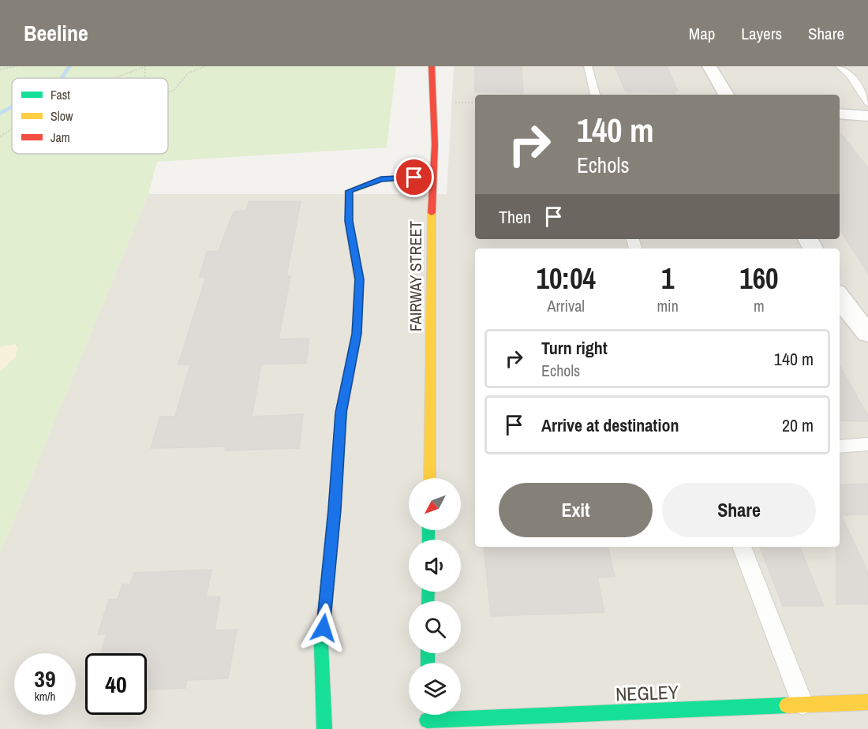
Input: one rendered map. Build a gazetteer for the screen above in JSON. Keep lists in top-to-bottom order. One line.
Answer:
{"streets":{"street":["FAIRWAY STREET","NEGLEY"]},"legend":["Fast","Slow","Jam"],"north":"bottom left","page":{"header":"Beeline","nav":["Map","Layers","Share"],"turn":["140 m","Echols"],"then":"Then","eta":["10:04","Arrival","1","min","160","m"],"list":[{"name":"Turn right","note":"Echols","value":"140 m"},{"name":"Arrive at destination","value":"20 m"}],"buttons":["Exit","Share"],"speed":"39 km/h","limit":"40"}}
